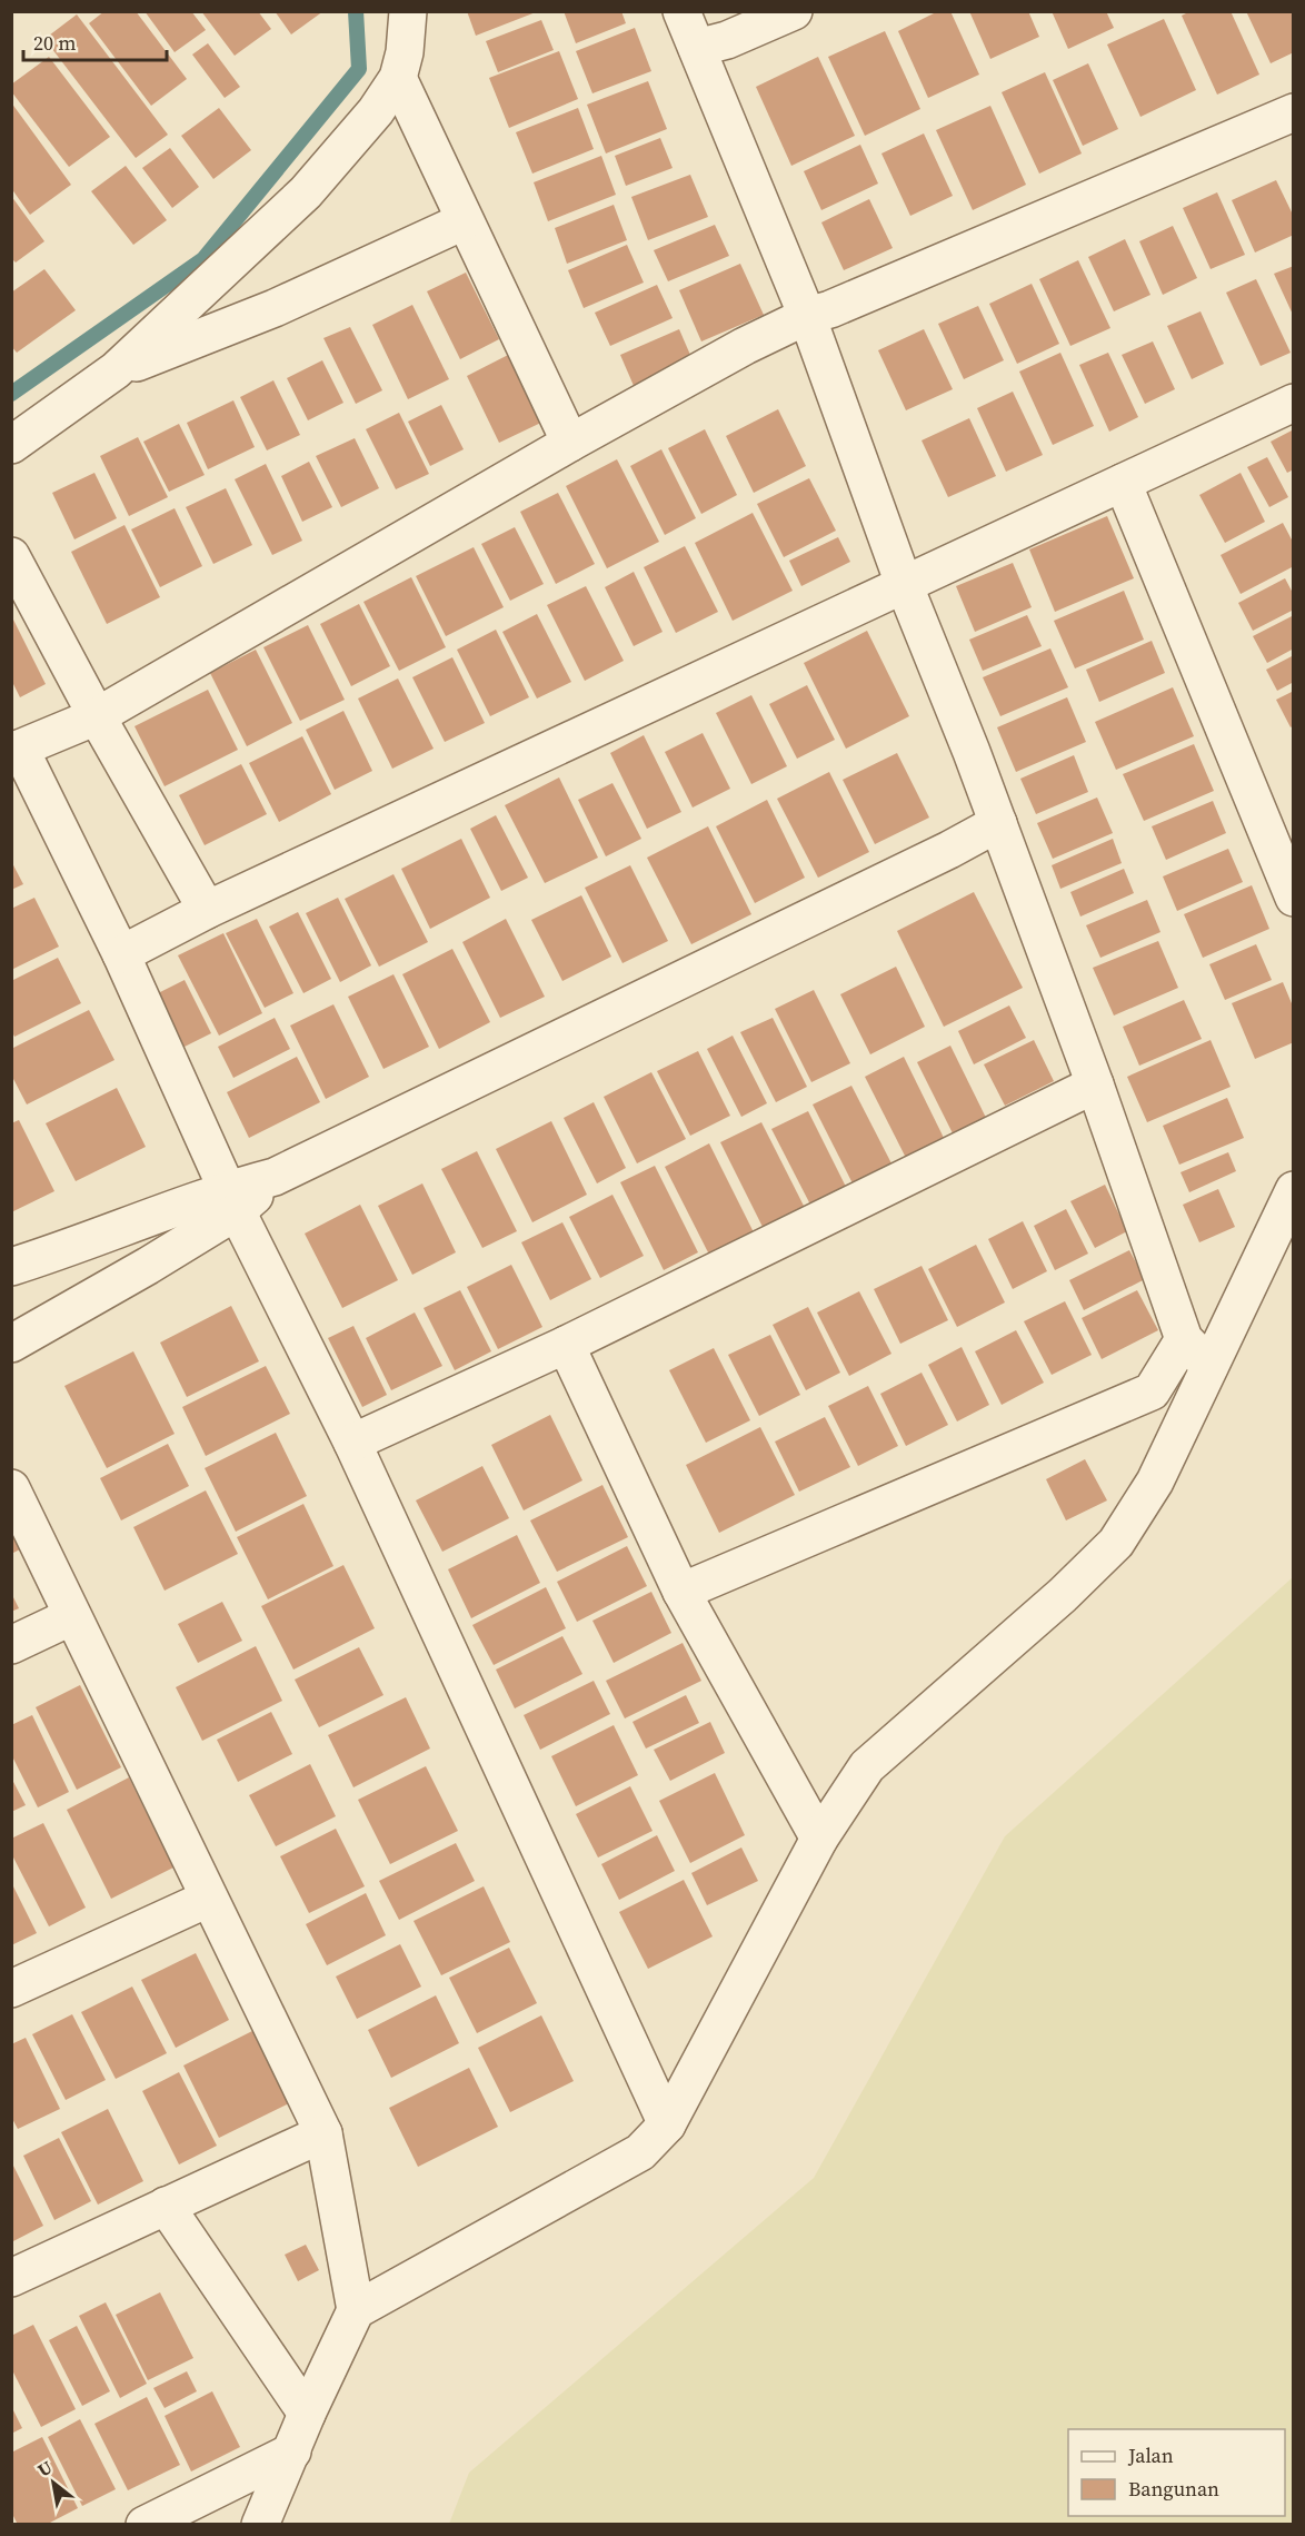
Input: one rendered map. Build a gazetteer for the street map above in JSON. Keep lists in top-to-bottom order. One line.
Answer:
{"legend":["Jalan","Bangunan"],"scale_bar":"20 m","north":"top left"}
